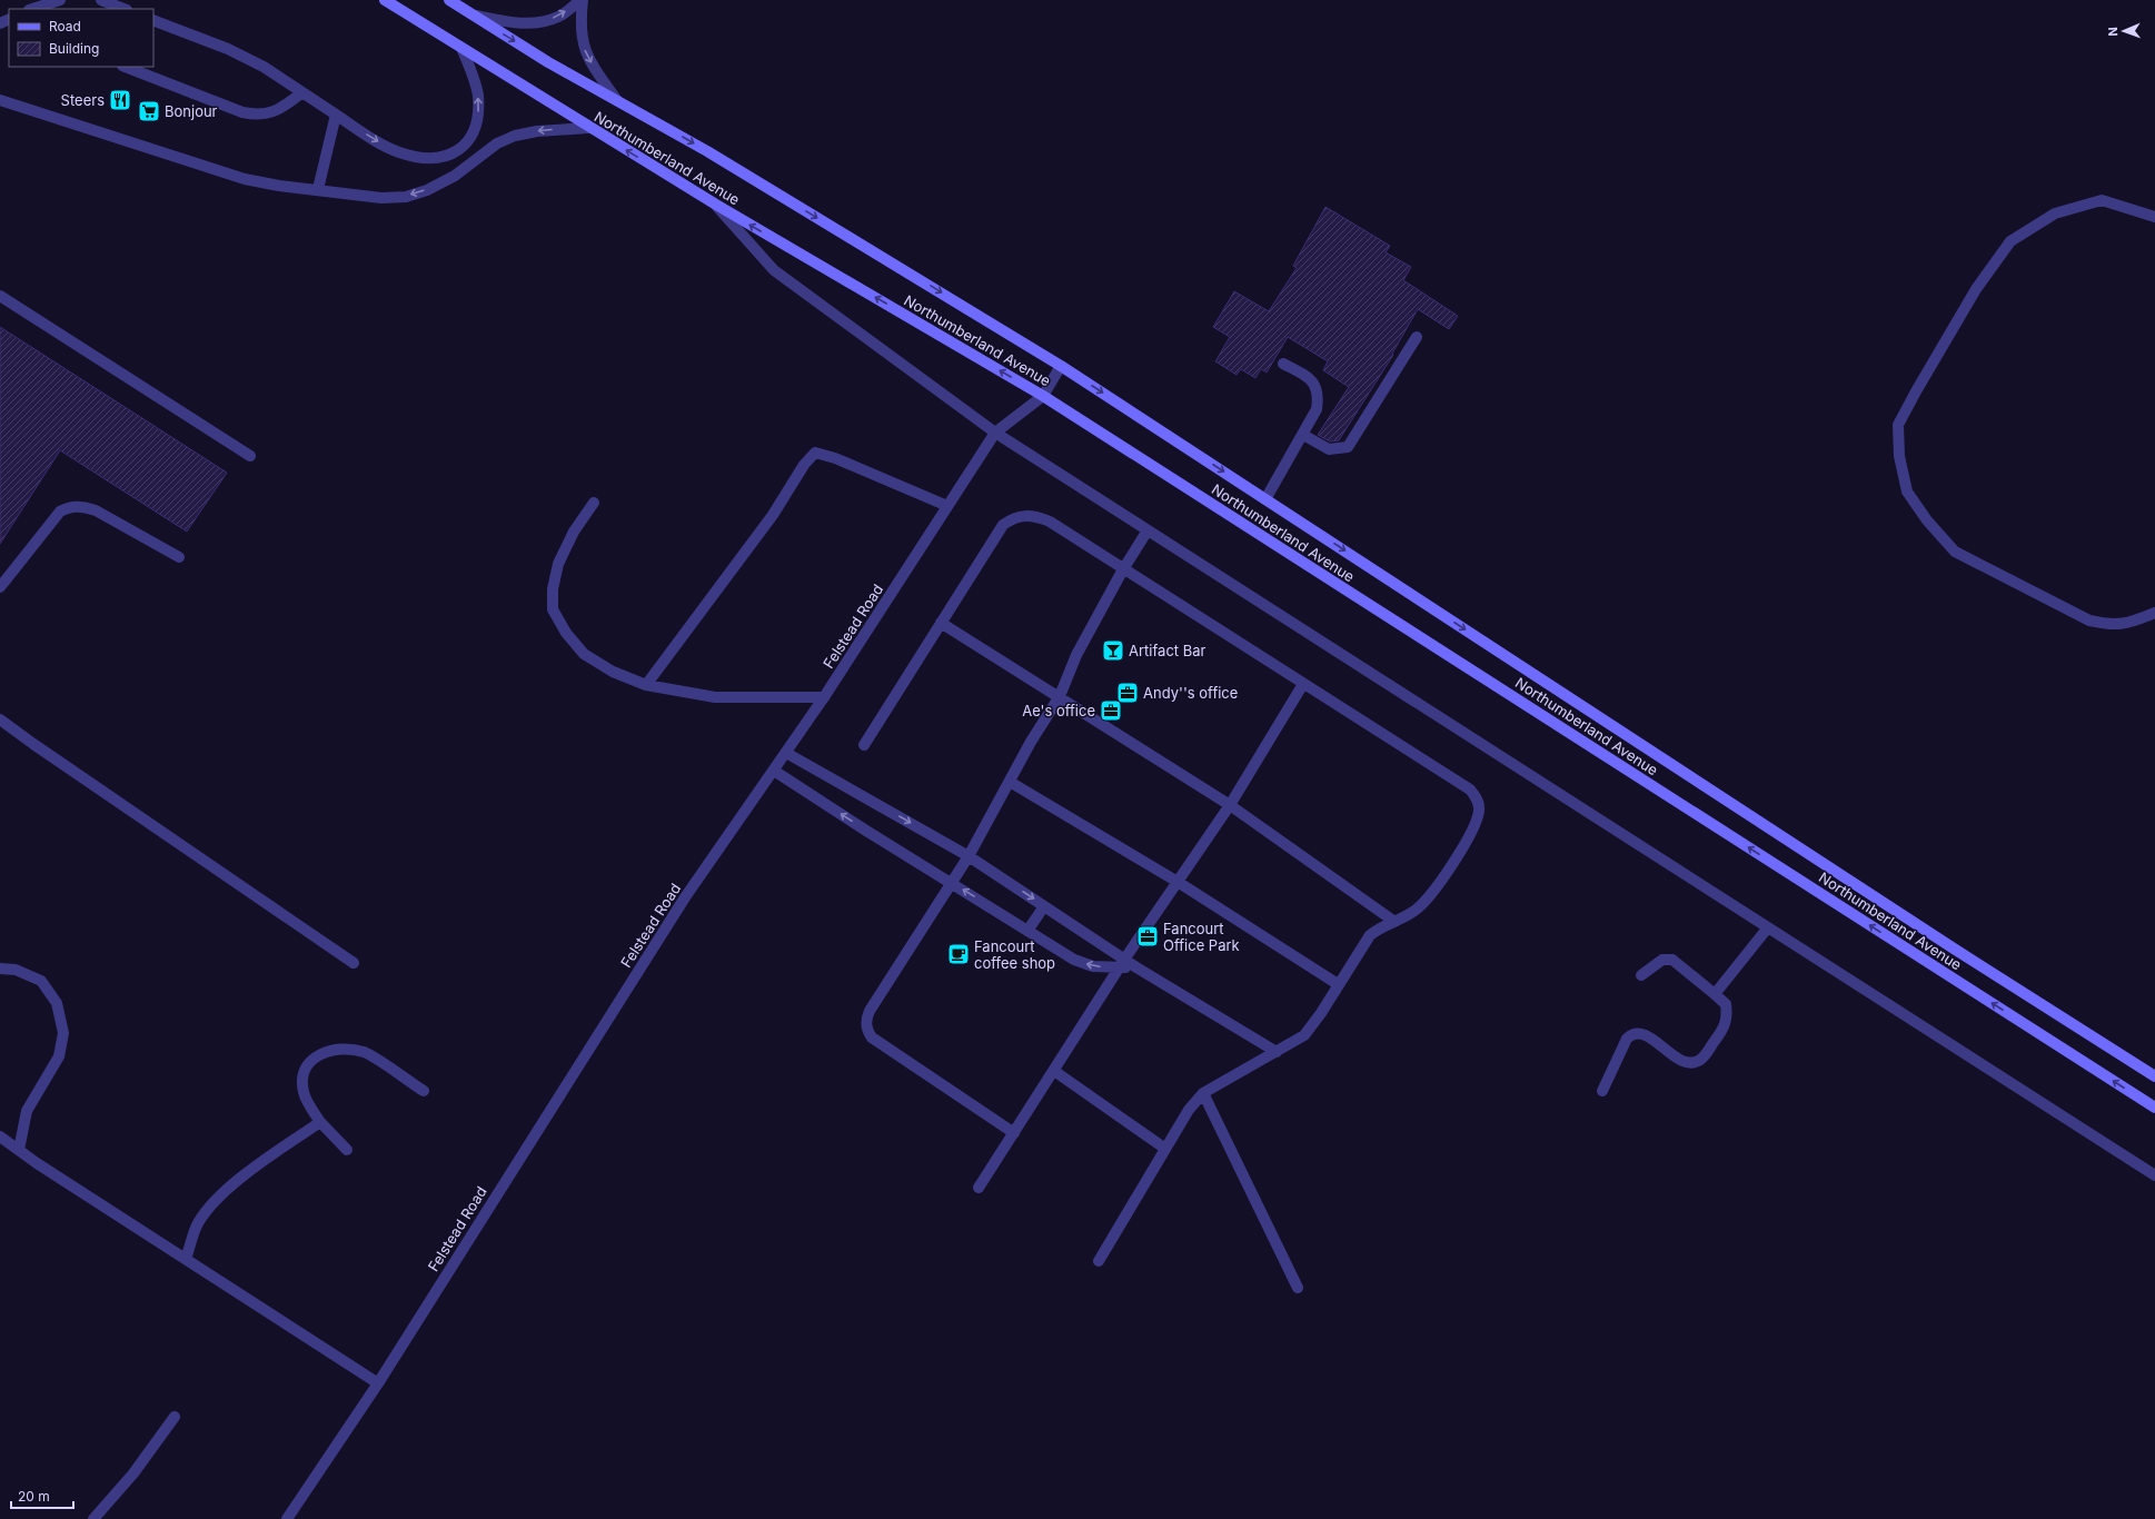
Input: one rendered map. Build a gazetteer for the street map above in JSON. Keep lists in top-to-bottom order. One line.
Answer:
{"streets":{"main road":["Northumberland Avenue"],"street":["Felstead Road"]},"crossings":[["Northumberland Avenue","Felstead Road"]],"places":{"restaurant":["Steers"],"supermarket":["Bonjour"],"bar":["Artifact Bar"],"office":["Andy''s office","Ae's office","Fancourt Office Park"],"cafe":["Fancourt coffee shop"]},"legend":["Road","Building"],"scale_bar":"20 m","north":"left"}
